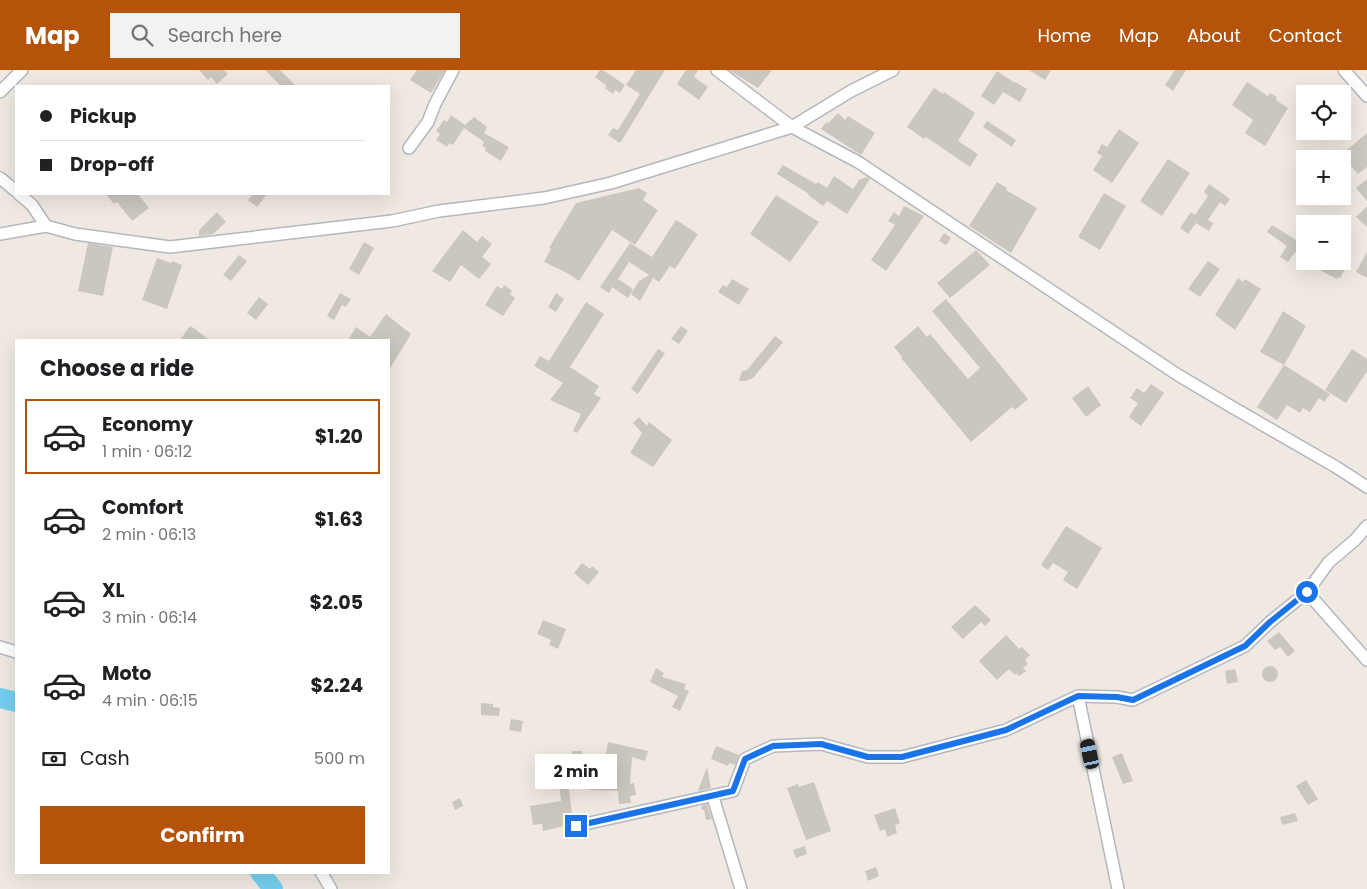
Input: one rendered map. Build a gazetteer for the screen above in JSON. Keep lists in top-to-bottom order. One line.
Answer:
{"page":{"header":"Map","search":"Search here","nav":["Home","Map","About","Contact"],"map_buttons":["+","−"],"banner":["Pickup","Drop-off"],"heading":"Choose a ride","list":[{"name":"Economy","note":"1 min · 06:12","value":"$1.20"},{"name":"Comfort","note":"2 min · 06:13","value":"$1.63"},{"name":"XL","note":"3 min · 06:14","value":"$2.05"},{"name":"Moto","note":"4 min · 06:15","value":"$2.24"}],"pay":["Cash","500 m"],"bubble":"2 min","buttons":"Confirm"}}
